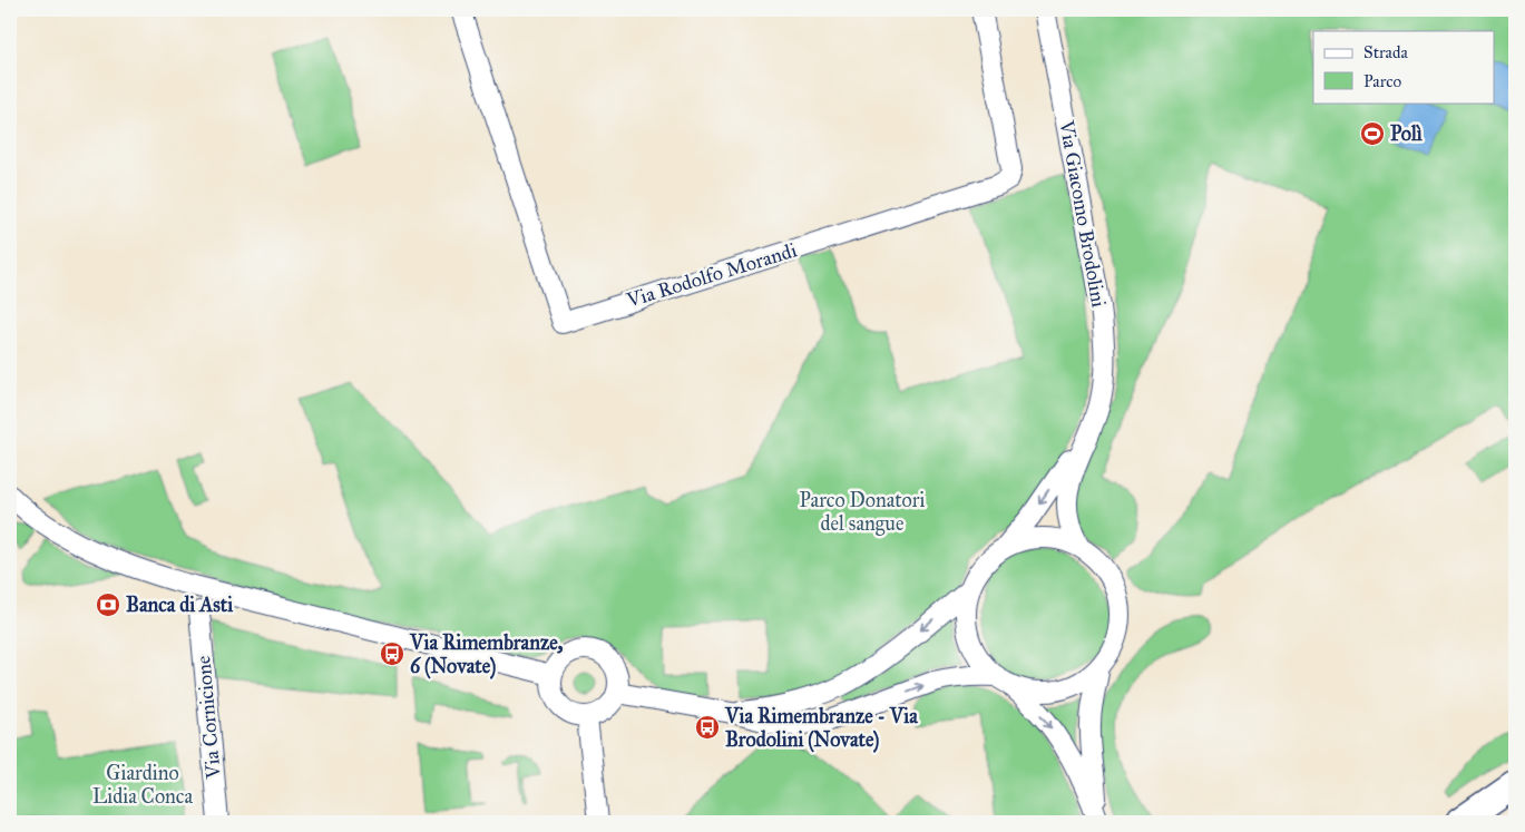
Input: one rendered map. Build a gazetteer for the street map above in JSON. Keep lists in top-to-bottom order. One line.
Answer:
{"streets":{"street":["Via Giacomo Brodolini","Via Rodolfo Morandi","Via Cornicione"]},"parks":["Parco Donatori del sangue","Giardino Lidia Conca"],"places":{"sports":["Polì"],"bank":["Banca di Asti"],"bus stop":["Via Rimembranze, 6 (Novate)","Via Rimembranze - Via Brodolini (Novate)"]},"legend":["Strada","Parco"]}
